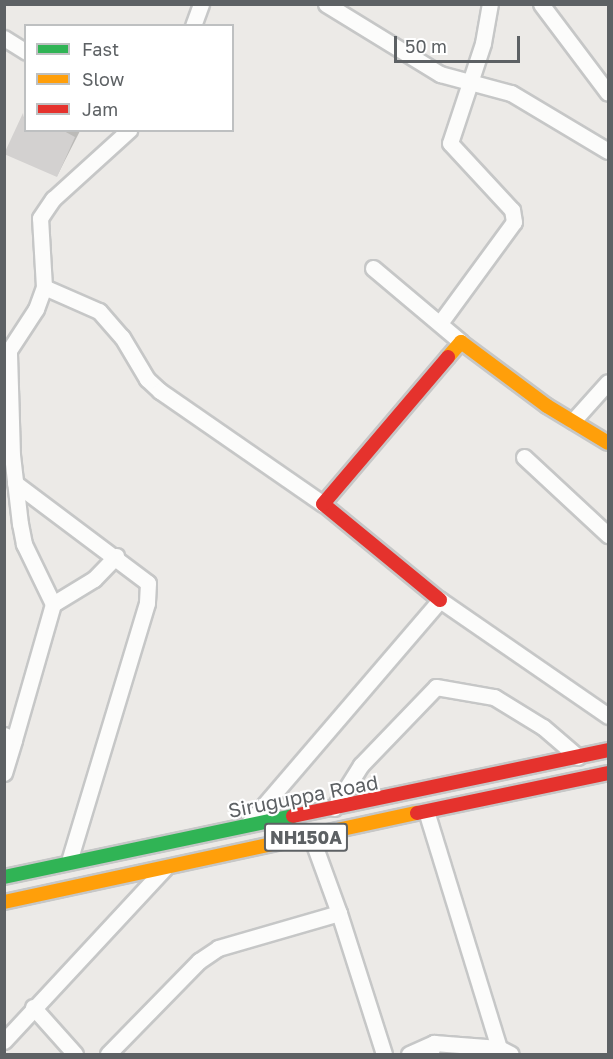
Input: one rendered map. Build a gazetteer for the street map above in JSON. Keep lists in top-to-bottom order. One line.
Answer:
{"streets":{"main road":["Siruguppa Road","NH150A"]},"legend":["Fast","Slow","Jam"],"scale_bar":"50 m"}
